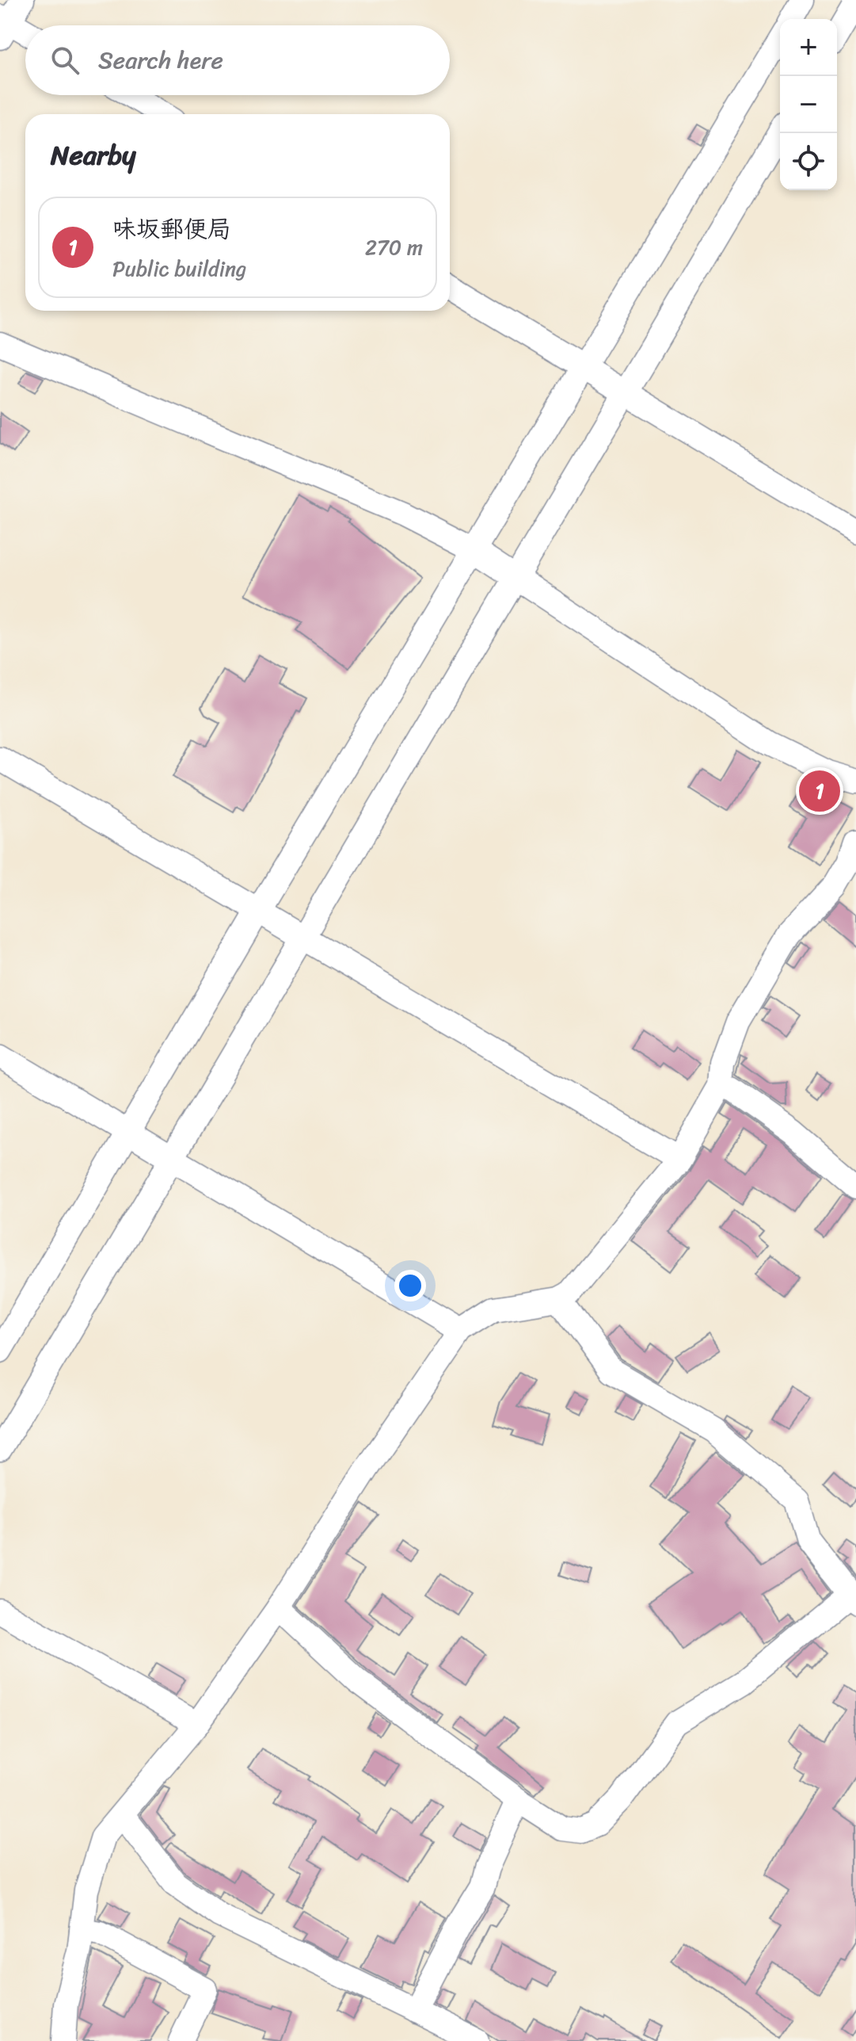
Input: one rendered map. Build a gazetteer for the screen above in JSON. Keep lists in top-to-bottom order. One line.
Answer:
{"page":{"map_buttons":["+","−"],"search":"Search here","heading":"Nearby","list":[{"mark":"1","name":"味坂郵便局","note":"Public building","value":"270 m"}],"pins":"1"}}
